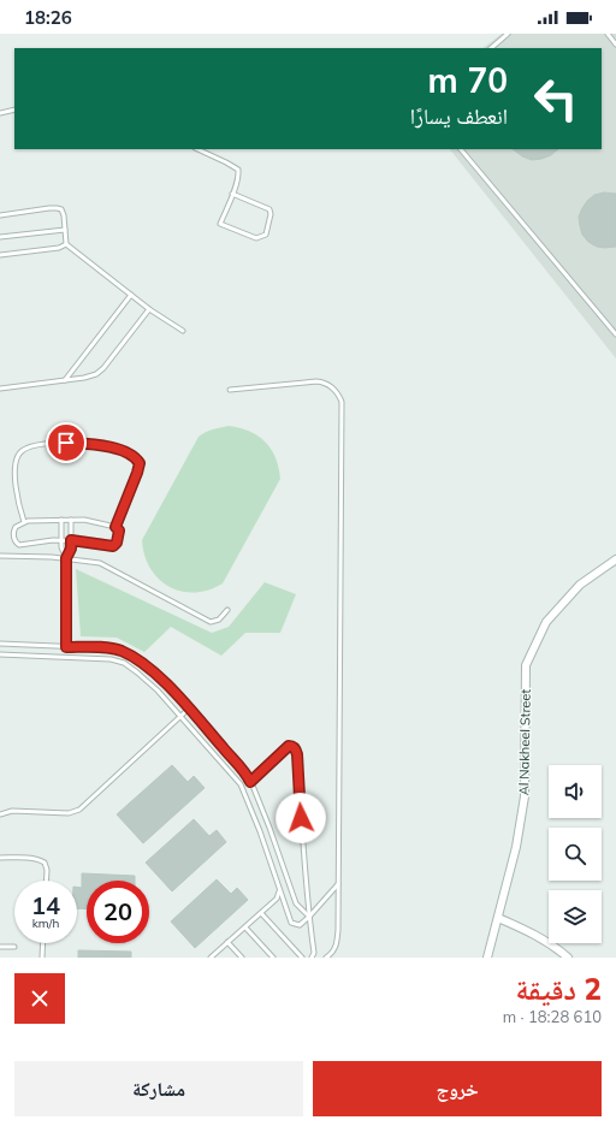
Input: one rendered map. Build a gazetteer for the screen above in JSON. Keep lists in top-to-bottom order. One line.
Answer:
{"streets":{"street":["Al Nakheel Street"]},"page":{"status":"18:26","turn":["70 m","انعطف يسارًا"],"speed":"14 km/h","limit":"20","heading":["2 دقيقة","610 m · 18:28"],"buttons":["خروج","مشاركة"]}}
